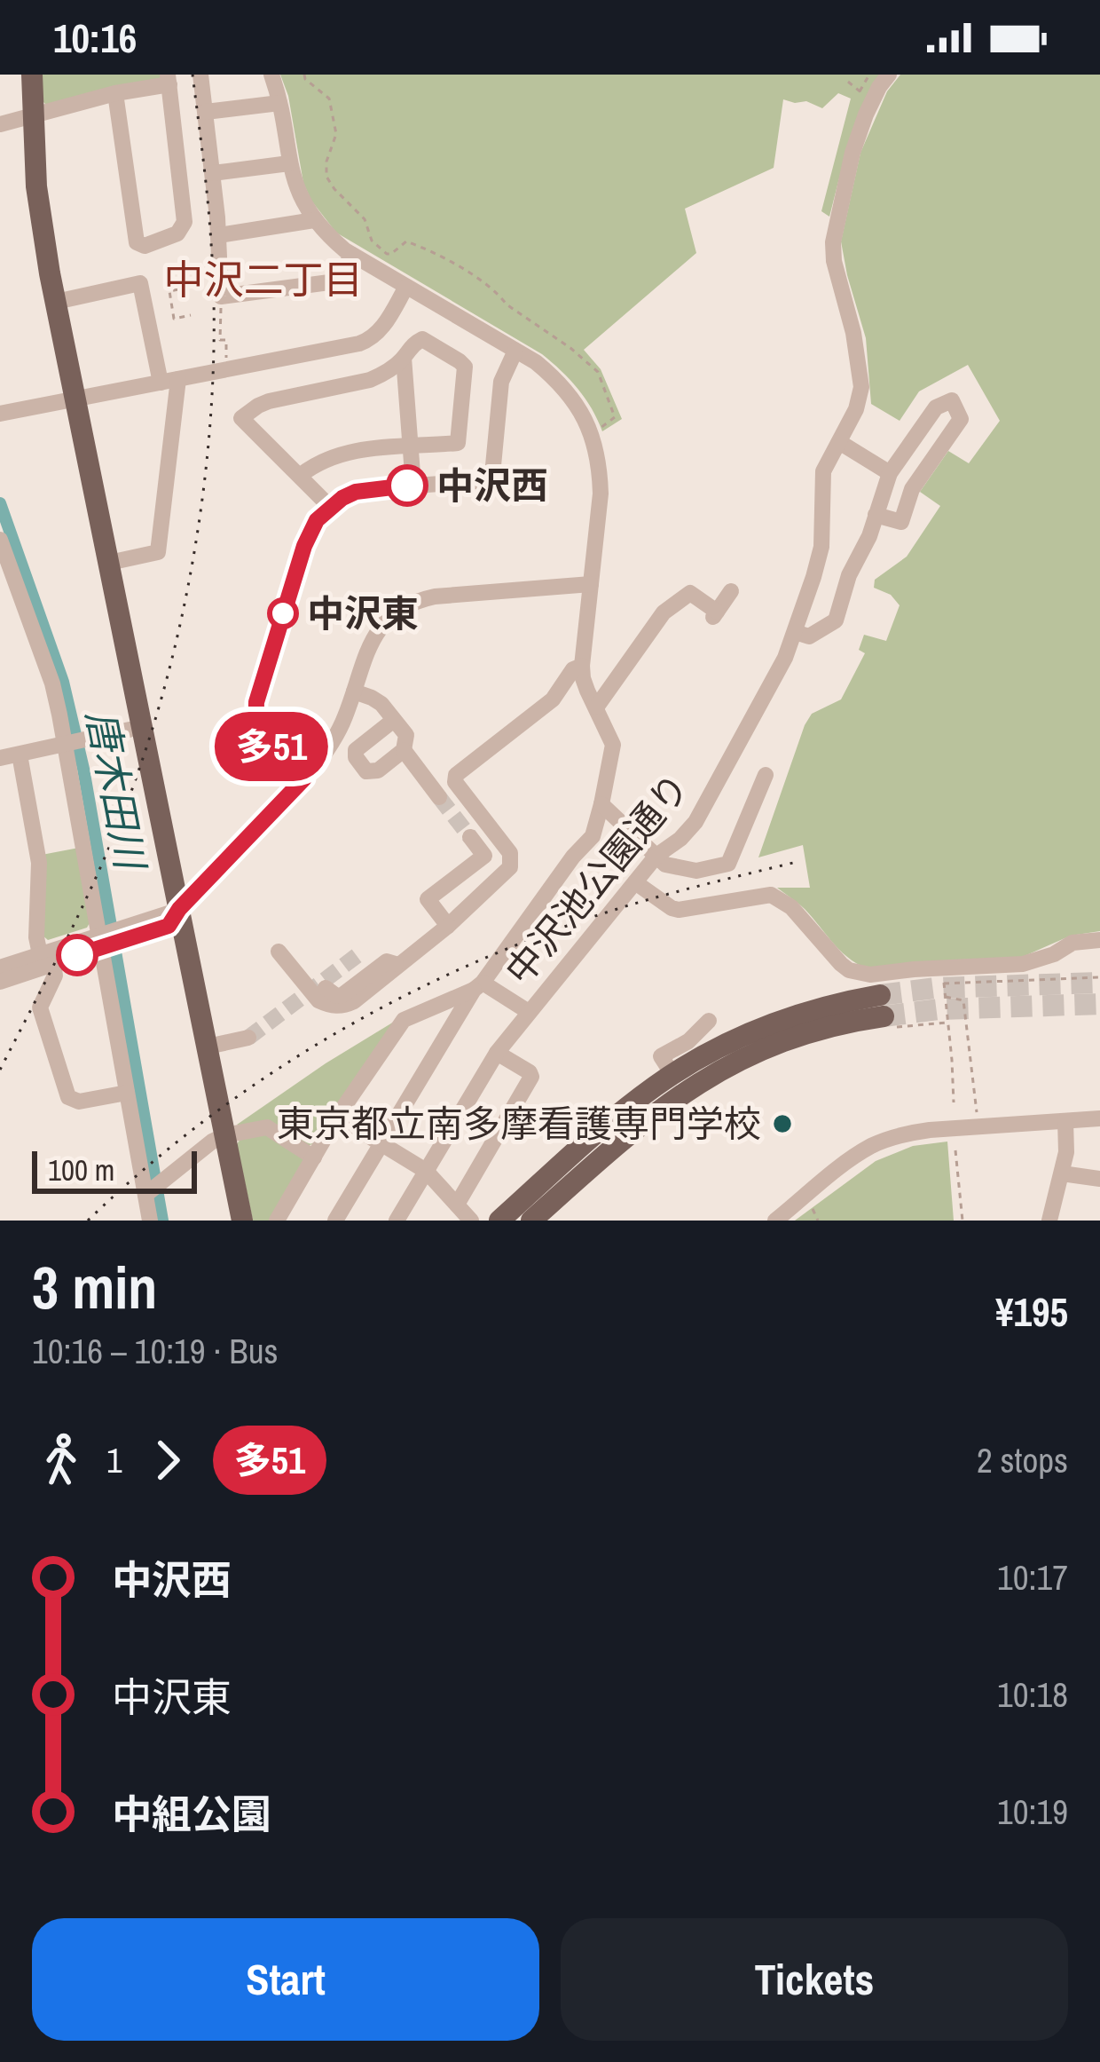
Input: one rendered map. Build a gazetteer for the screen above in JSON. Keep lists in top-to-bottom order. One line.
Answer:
{"streets":{"street":["中沢池公園通り"]},"districts":["中沢二丁目"],"water":["唐木田川"],"places":["中沢西","中沢東","東京都立南多摩看護専門学校"],"lines":["bus line 多51"],"scale_bar":"100 m","page":{"status":"10:16","on_map":"多51","scale":"100 m","heading":["3 min","10:16 – 10:19 · Bus","¥195"],"legs":["1","多51","2 stops"],"list":[{"name":"中沢西","value":"10:17"},{"name":"中沢東","value":"10:18"},{"name":"中組公園","value":"10:19"}],"buttons":["Start","Tickets"]}}
